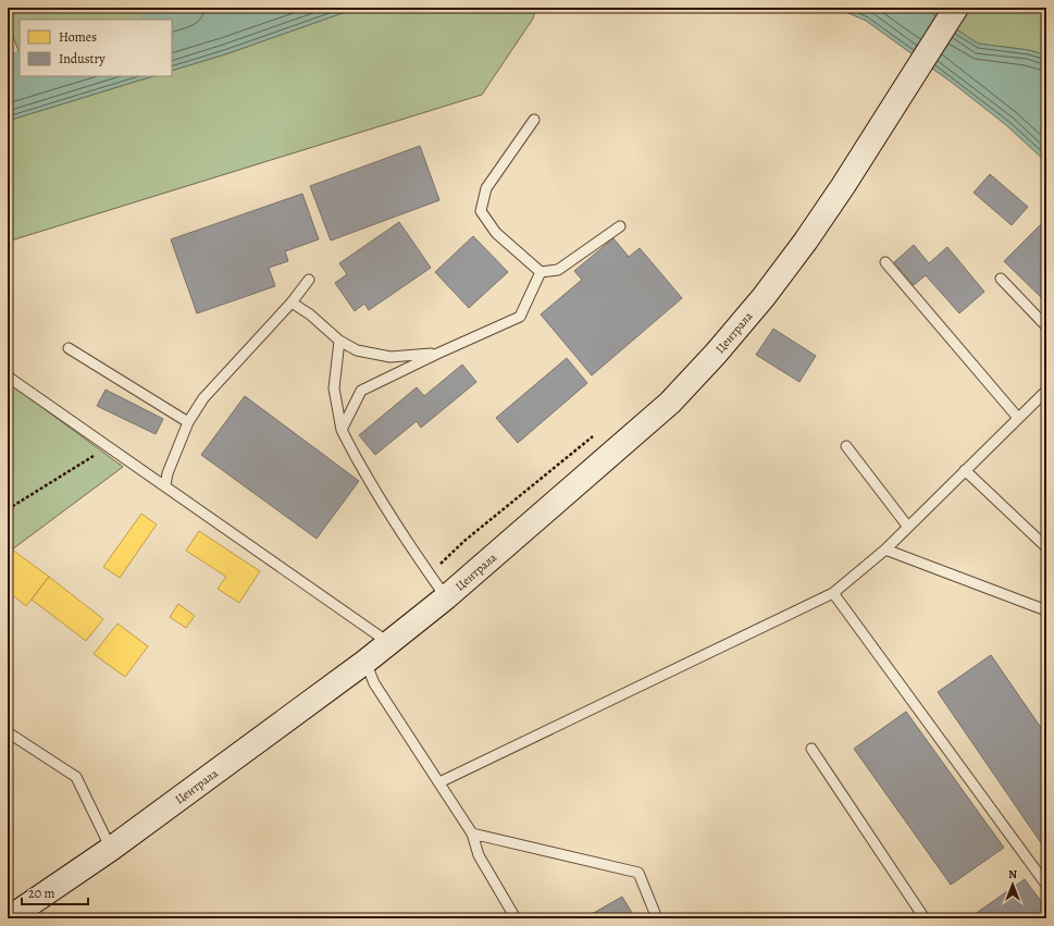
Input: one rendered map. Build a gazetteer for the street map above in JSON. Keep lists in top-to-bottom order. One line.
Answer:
{"streets":{"main road":["Централа"]},"legend":["Homes","Industry"],"scale_bar":"20 m","north":"top"}
